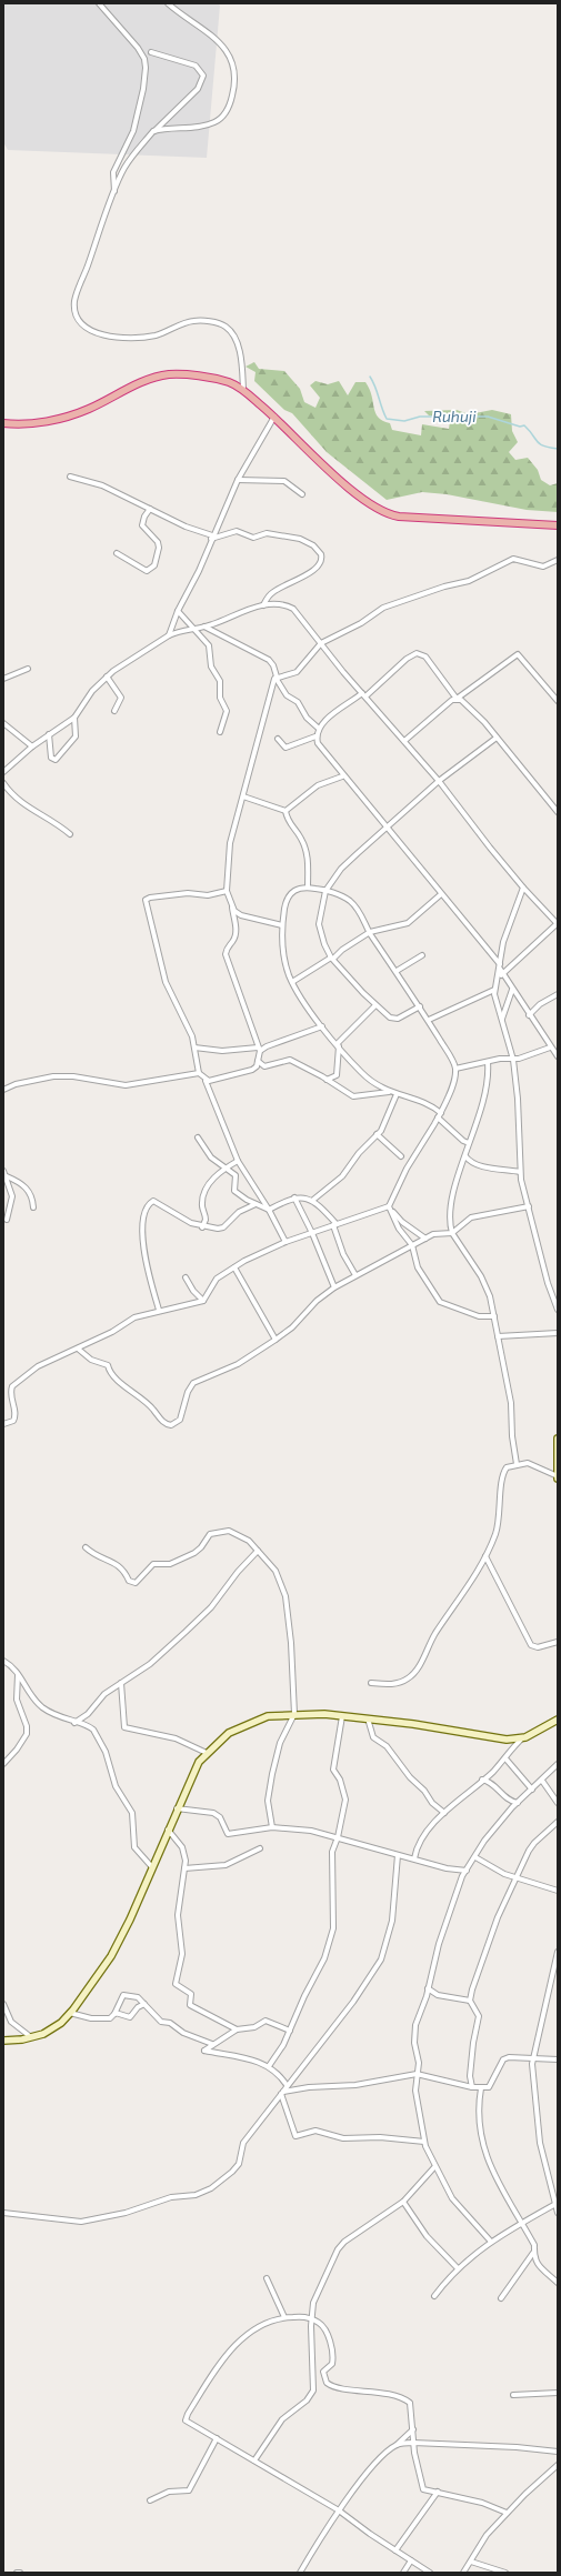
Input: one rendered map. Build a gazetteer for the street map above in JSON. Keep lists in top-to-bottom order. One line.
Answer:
{"water":["Ruhuji"]}
